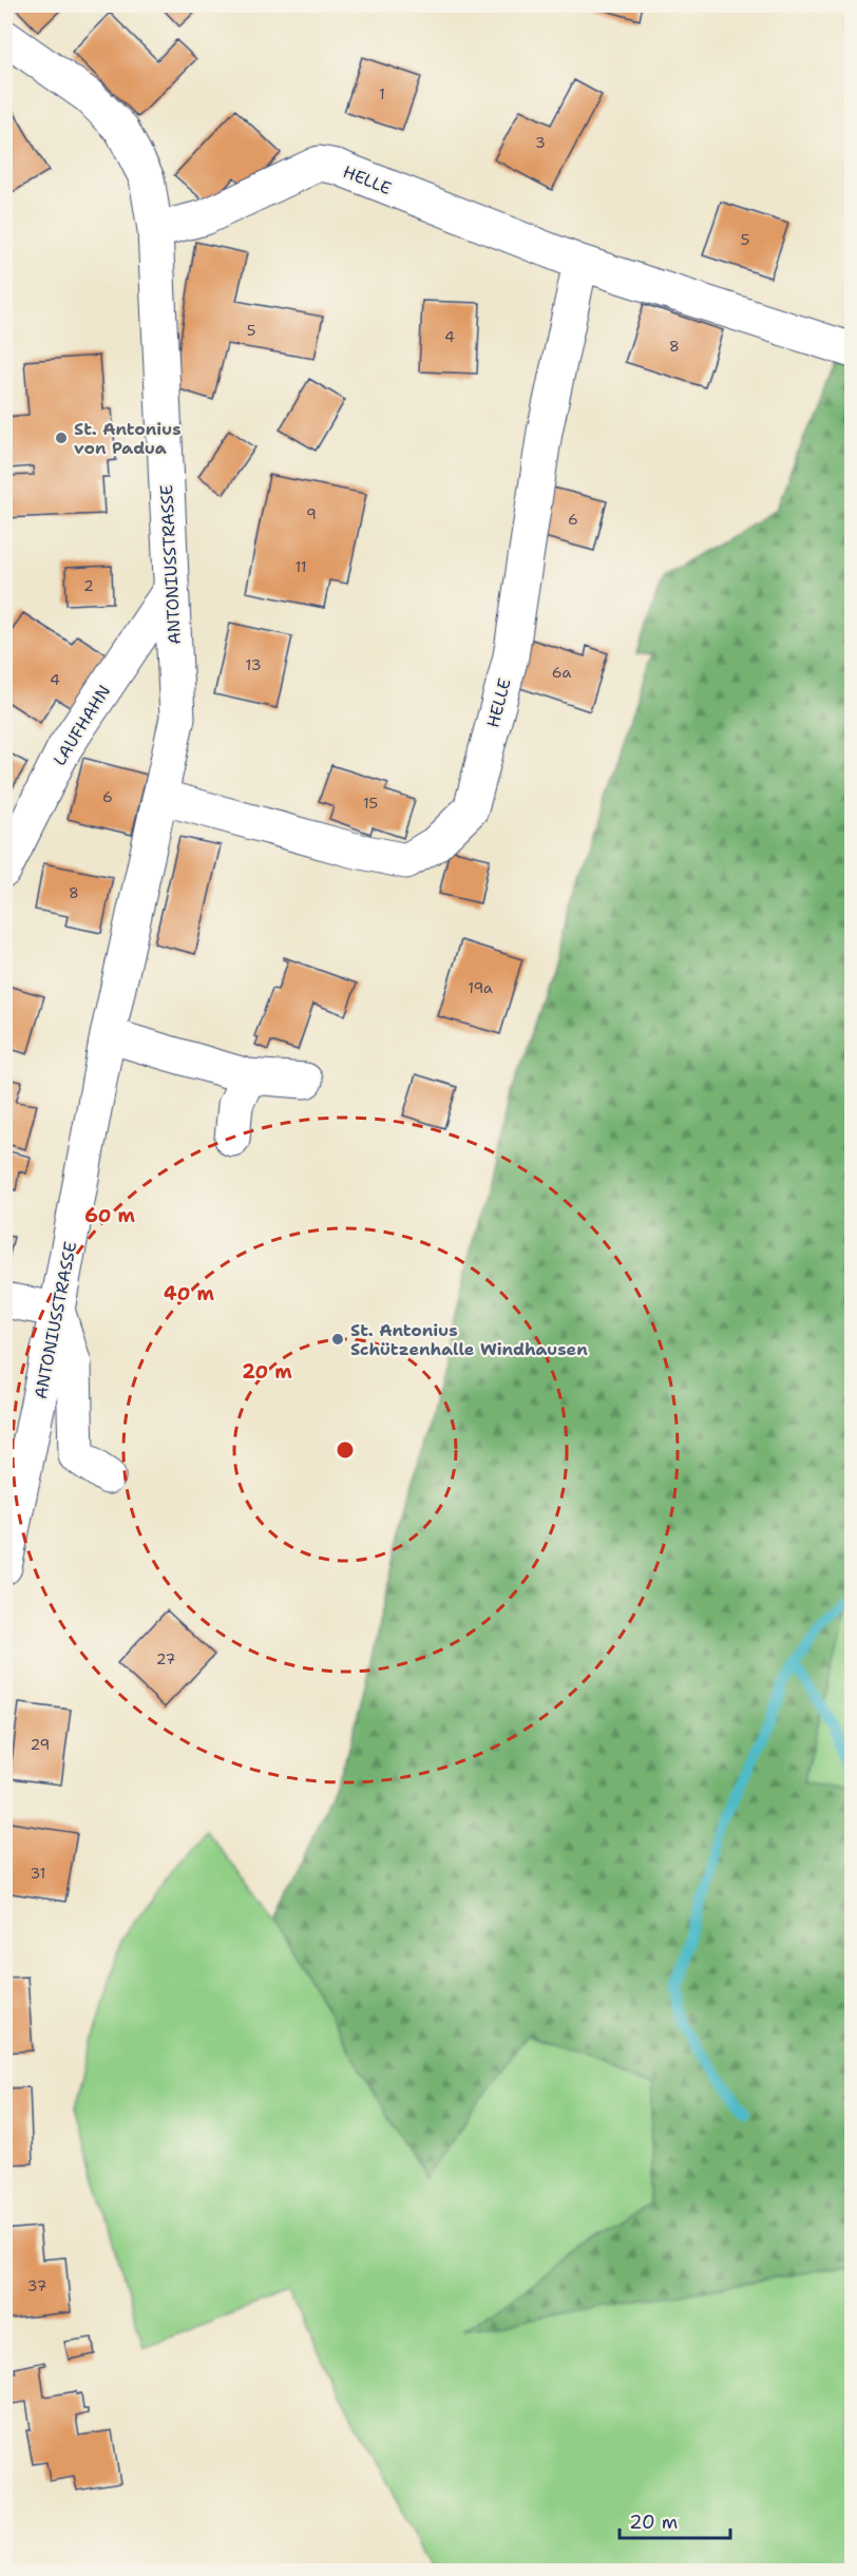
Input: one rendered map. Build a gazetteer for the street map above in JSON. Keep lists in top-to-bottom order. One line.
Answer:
{"streets":{"street":["HELLE","ANTONIUSSTRASSE","LAUFHAHN"]},"crossings":[["HELLE","ANTONIUSSTRASSE"],["ANTONIUSSTRASSE","LAUFHAHN"]],"places":["St. Antonius von Padua","St. Antonius Schützenhalle Windhausen"],"house_numbers":["1","3","5","5","4","8","9","6","11","2","13","6a","4","6","15","8","19a","27","29","31","37"],"scale_bar":"20 m","rings":["60 m","40 m","20 m"]}
